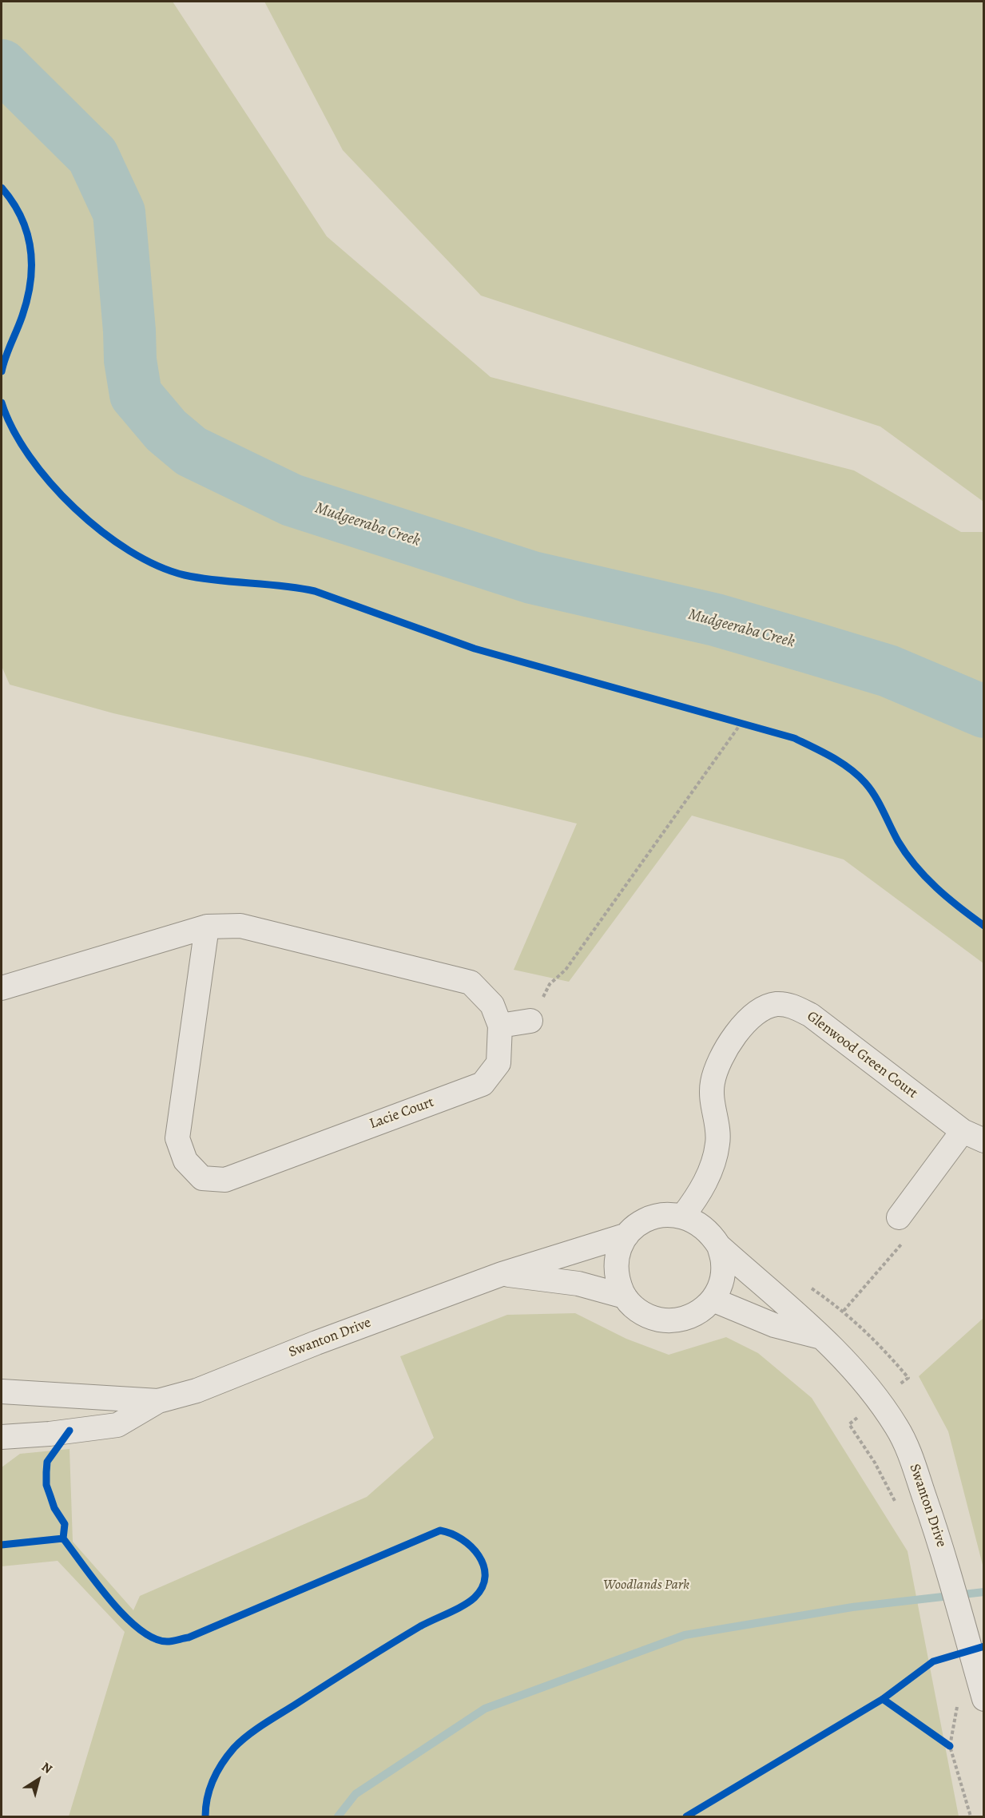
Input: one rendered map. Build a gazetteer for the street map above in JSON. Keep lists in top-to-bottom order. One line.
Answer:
{"streets":{"street":["Glenwood Green Court","Lacie Court","Swanton Drive"]},"crossings":[["Glenwood Green Court","Swanton Drive"]],"water":["Mudgeeraba Creek"],"parks":["Woodlands Park"],"north":"top right"}
